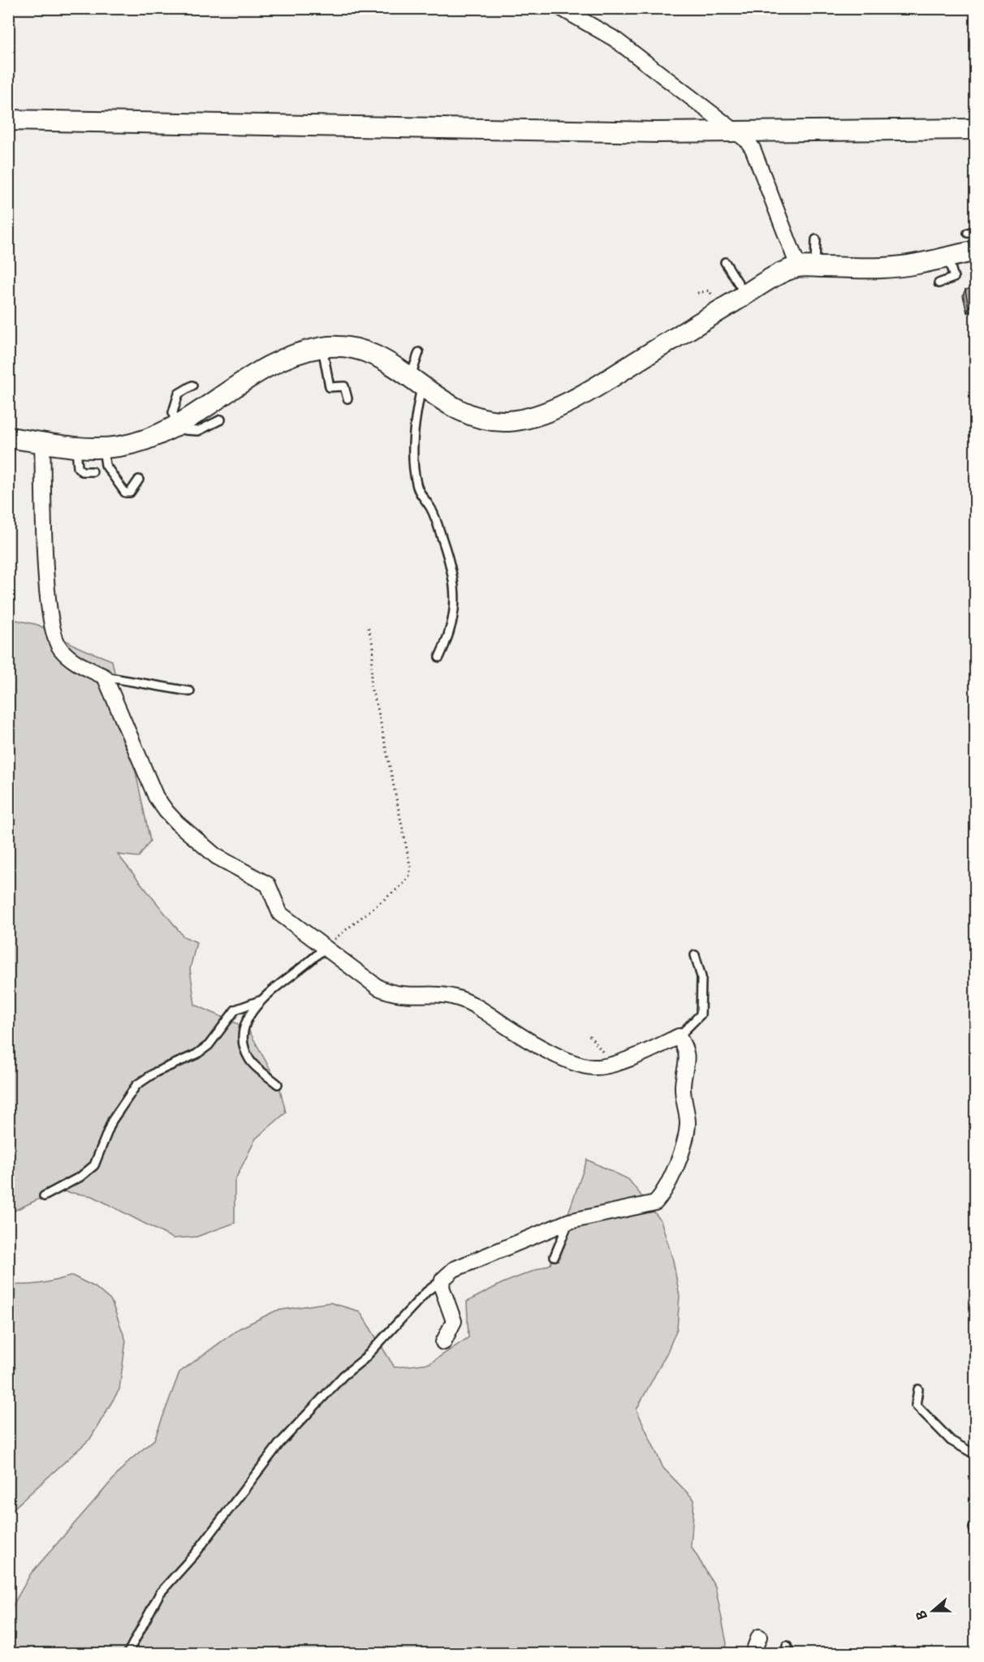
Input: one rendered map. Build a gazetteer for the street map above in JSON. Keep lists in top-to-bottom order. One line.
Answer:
{"north":"left"}
